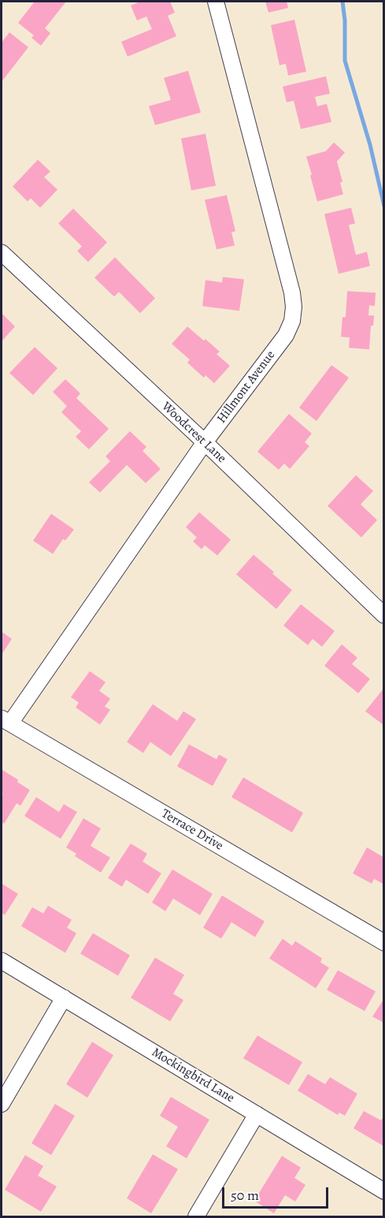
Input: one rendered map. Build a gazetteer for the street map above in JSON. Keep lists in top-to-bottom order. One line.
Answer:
{"streets":{"street":["Hillmont Avenue","Woodcrest Lane","Terrace Drive","Mockingbird Lane"]},"crossings":[["Hillmont Avenue","Woodcrest Lane"],["Hillmont Avenue","Terrace Drive"]],"scale_bar":"50 m"}
